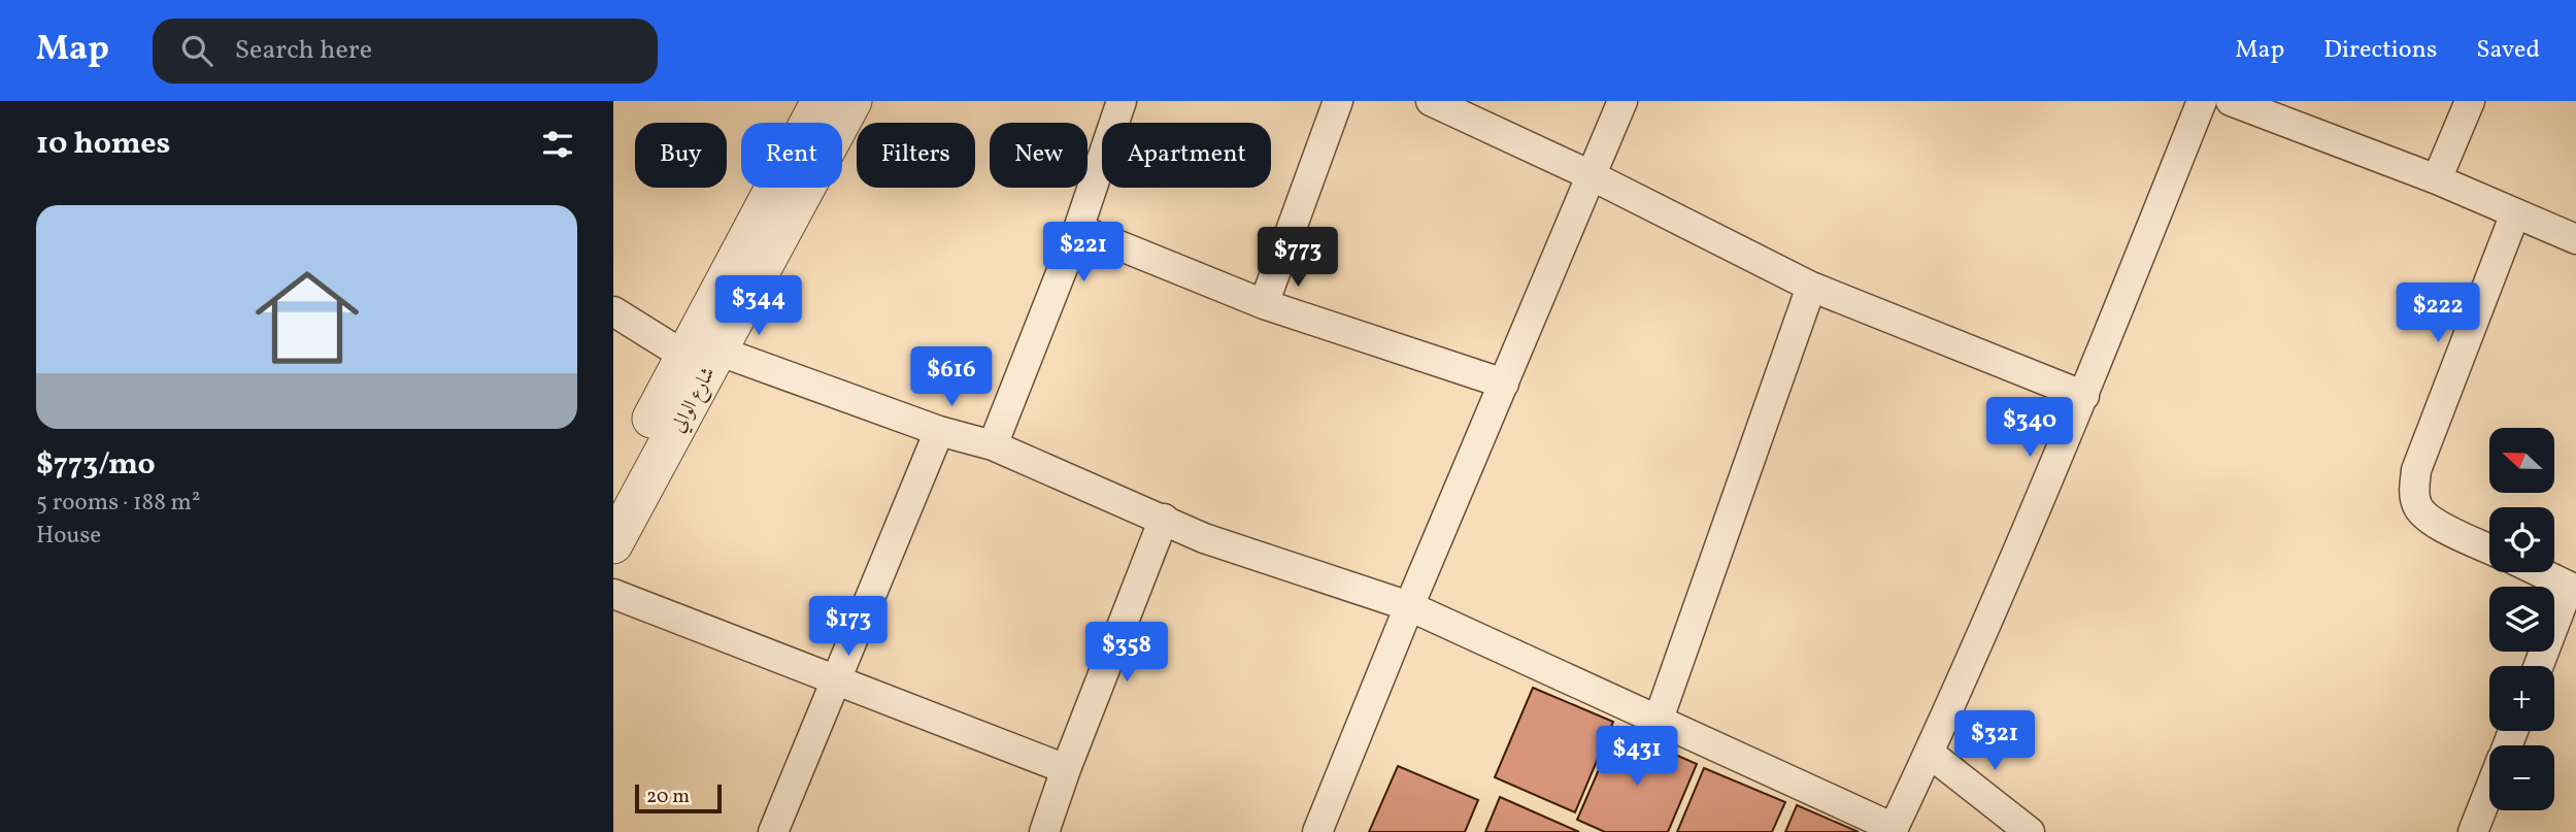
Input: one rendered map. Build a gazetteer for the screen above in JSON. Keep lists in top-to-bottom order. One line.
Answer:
{"streets":{"street":["شارع الوالي"]},"scale_bar":"20 m","north":"left","page":{"header":"Map","search":"Search here","nav":["Map","Directions","Saved"],"heading":"10 homes","chip":["Buy","Rent","Filters","New","Apartment"],"list":[{"name":"$773/mo","note":"5 rooms · 188 m² · House"}],"price":["$221","$773","$344","$222","$616","$340","$173","$358","$321","$431"],"map_buttons":["+","−"],"scale":"20 m"}}
